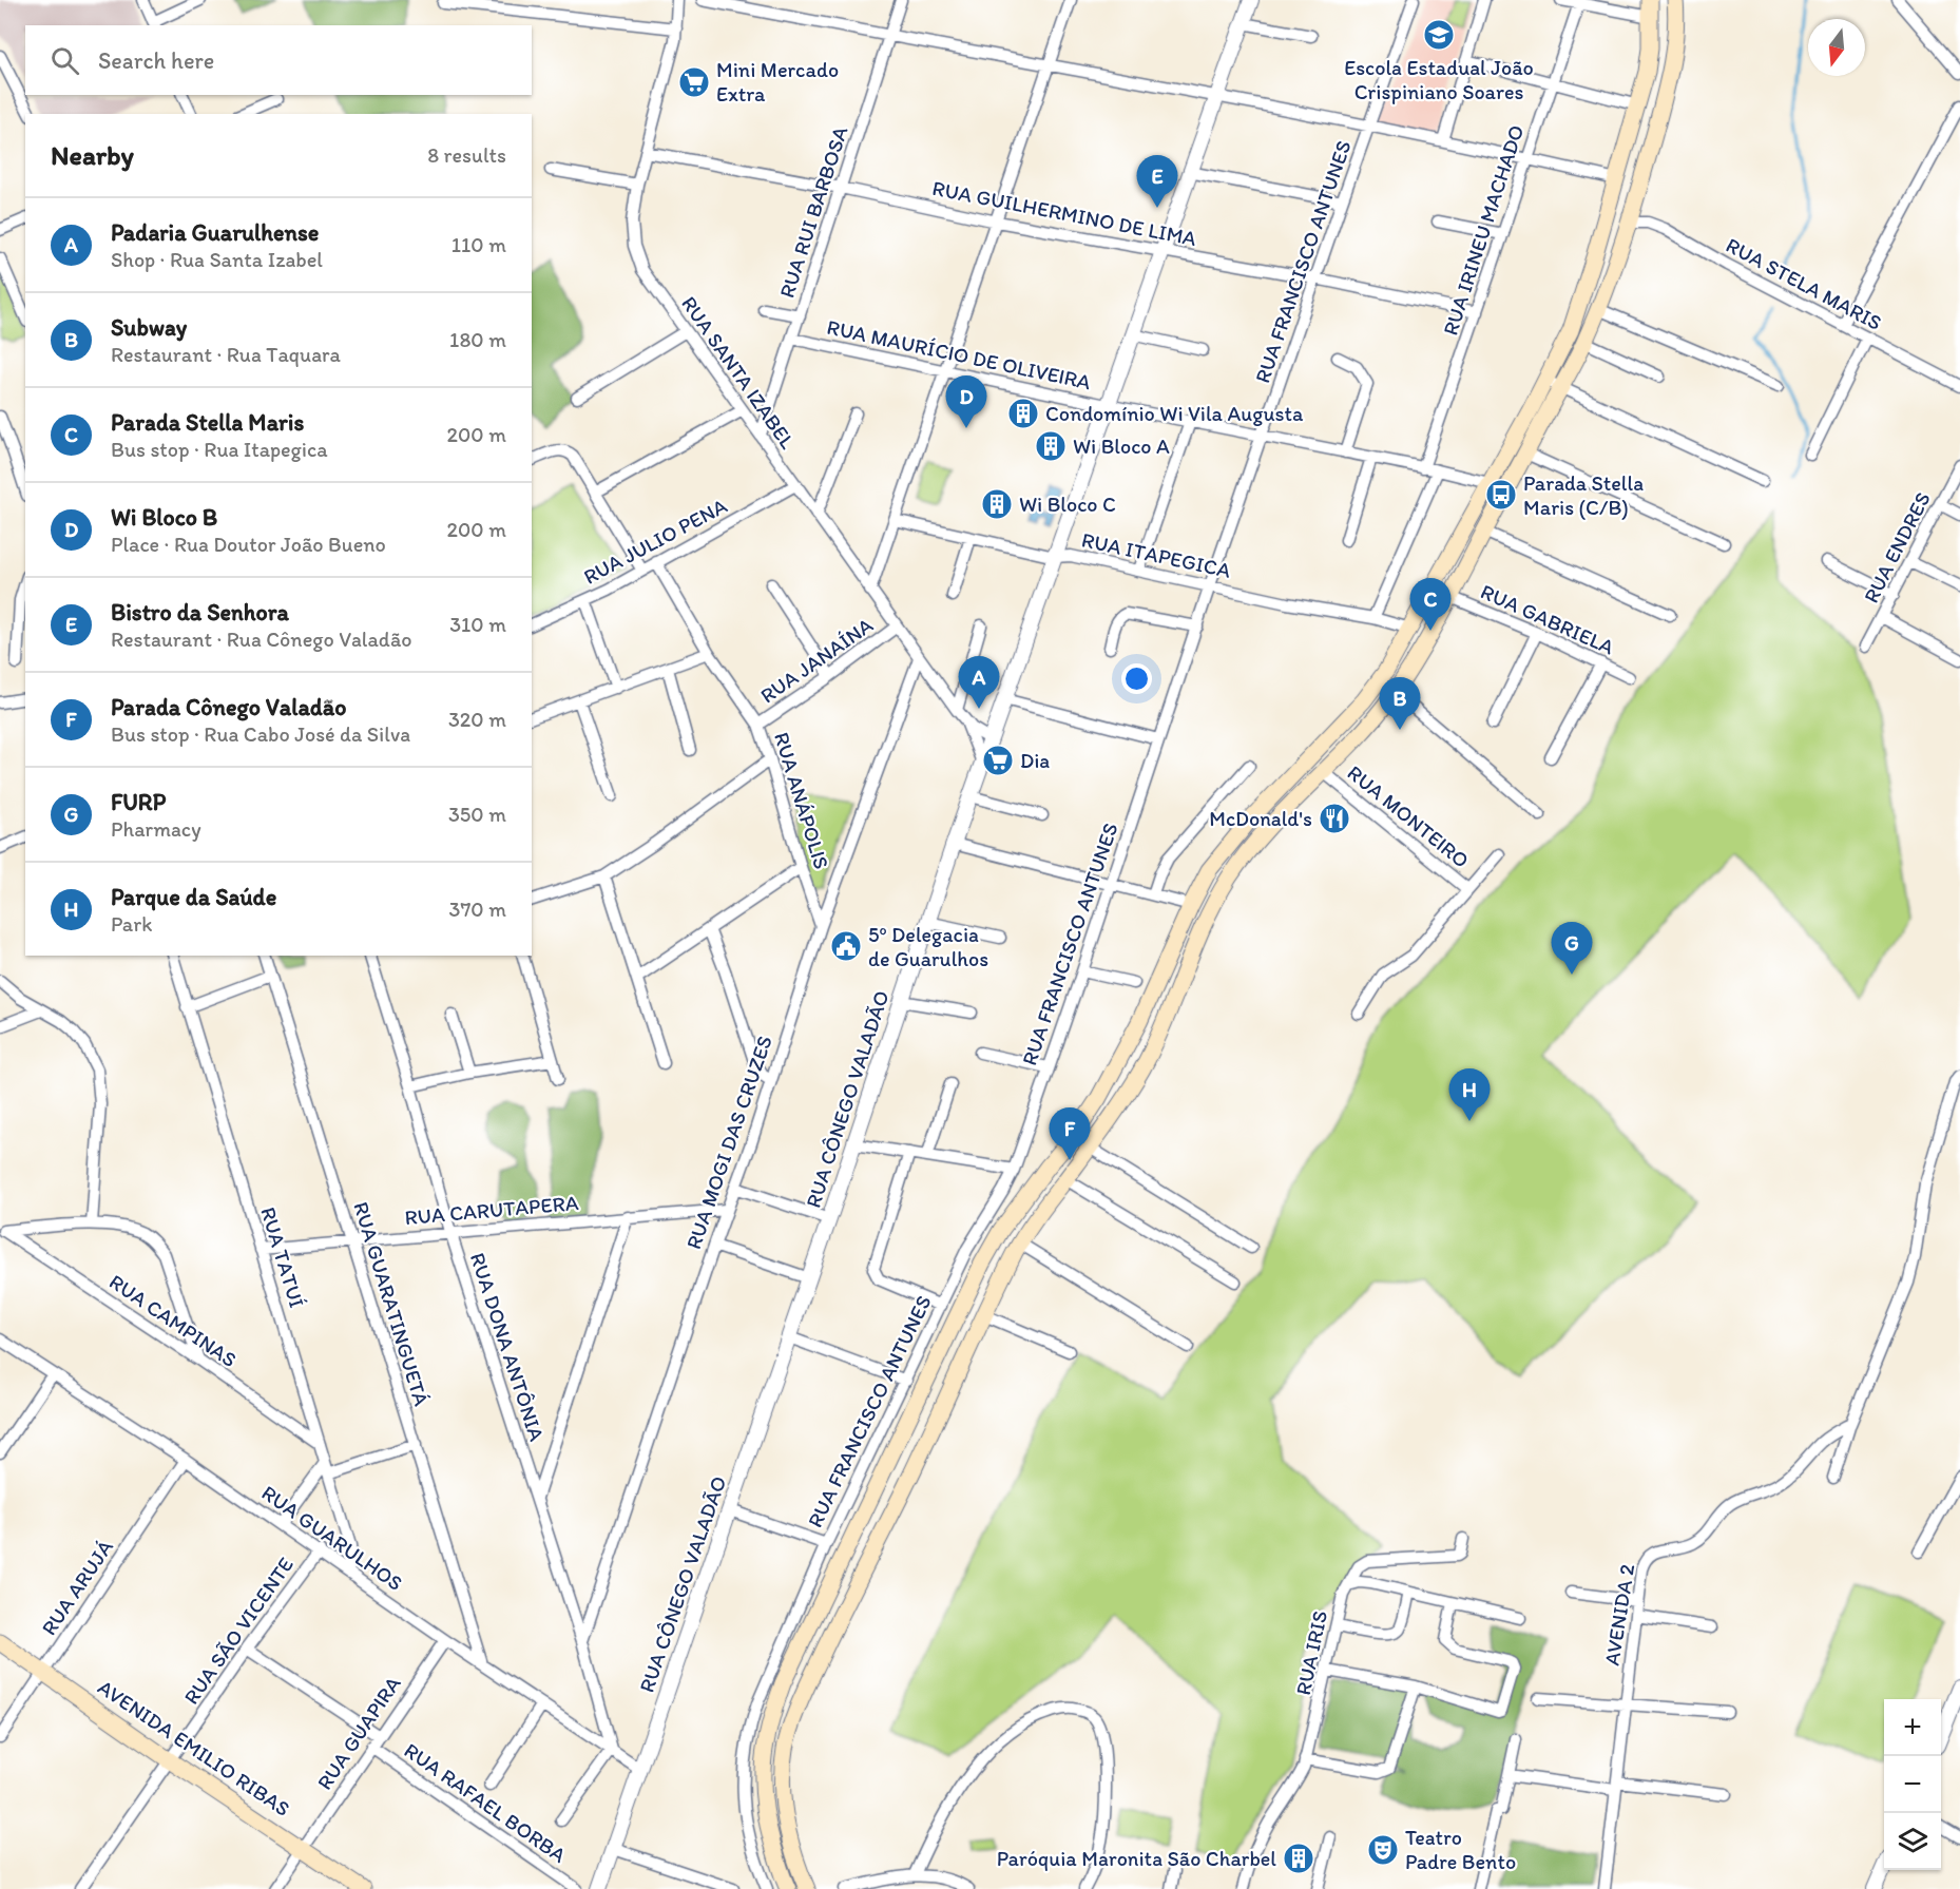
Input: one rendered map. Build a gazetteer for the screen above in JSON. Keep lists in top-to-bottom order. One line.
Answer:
{"streets":{"main road":["AVENIDA EMILIO RIBAS"],"street":["RUA RUI BARBOSA","RUA GUILHERMINO DE LIMA","RUA IRINEU MACHADO","RUA FRANCISCO ANTUNES","RUA STELA MARIS","RUA MAURÍCIO DE OLIVEIRA","RUA SANTA IZABEL","RUA JULIO PENA","RUA ENDRES","RUA ITAPEGICA","RUA GABRIELA","RUA JANAÍNA","RUA ANÁPOLIS","RUA MONTEIRO","RUA CÔNEGO VALADÃO","RUA MOGI DAS CRUZES","RUA CARUTAPERA","RUA TATUÍ","RUA GUARATINGUETÁ","RUA CAMPINAS","RUA DONA ANTÔNIA","RUA GUARULHOS","RUA ARUJÁ","AVENIDA 2","RUA SÃO VICENTE","RUA IRIS","RUA GUAPIRA","RUA RAFAEL BORBA"]},"crossings":[["RUA RUI BARBOSA","RUA GUILHERMINO DE LIMA"],["RUA RUI BARBOSA","RUA MAURÍCIO DE OLIVEIRA"],["RUA RUI BARBOSA","RUA SANTA IZABEL"],["RUA GUILHERMINO DE LIMA","RUA IRINEU MACHADO"],["RUA GUILHERMINO DE LIMA","RUA FRANCISCO ANTUNES"],["RUA GUILHERMINO DE LIMA","RUA SANTA IZABEL"],["RUA GUILHERMINO DE LIMA","RUA CÔNEGO VALADÃO"],["RUA IRINEU MACHADO","RUA MAURÍCIO DE OLIVEIRA"],["RUA FRANCISCO ANTUNES","RUA MAURÍCIO DE OLIVEIRA"],["RUA FRANCISCO ANTUNES","RUA ITAPEGICA"],["RUA MAURÍCIO DE OLIVEIRA","RUA CÔNEGO VALADÃO"],["RUA SANTA IZABEL","RUA JULIO PENA"],["RUA SANTA IZABEL","RUA JANAÍNA"],["RUA SANTA IZABEL","RUA CÔNEGO VALADÃO"],["RUA SANTA IZABEL","RUA MOGI DAS CRUZES"],["RUA JULIO PENA","RUA ANÁPOLIS"],["RUA ITAPEGICA","RUA CÔNEGO VALADÃO"],["RUA JANAÍNA","RUA ANÁPOLIS"],["RUA ANÁPOLIS","RUA MOGI DAS CRUZES"],["RUA CÔNEGO VALADÃO","RUA GUARULHOS"],["RUA MOGI DAS CRUZES","RUA CARUTAPERA"],["RUA MOGI DAS CRUZES","RUA DONA ANTÔNIA"],["RUA CARUTAPERA","RUA TATUÍ"],["RUA CARUTAPERA","RUA GUARATINGUETÁ"],["RUA CARUTAPERA","RUA DONA ANTÔNIA"],["RUA TATUÍ","RUA CAMPINAS"],["RUA TATUÍ","RUA GUARULHOS"],["RUA GUARATINGUETÁ","RUA GUARULHOS"],["RUA DONA ANTÔNIA","RUA GUARULHOS"],["RUA GUARULHOS","RUA ARUJÁ"],["RUA GUARULHOS","RUA SÃO VICENTE"],["RUA GUARULHOS","RUA GUAPIRA"],["RUA ARUJÁ","AVENIDA EMILIO RIBAS"],["RUA SÃO VICENTE","AVENIDA EMILIO RIBAS"],["RUA SÃO VICENTE","RUA RAFAEL BORBA"],["RUA GUAPIRA","AVENIDA EMILIO RIBAS"],["RUA GUAPIRA","RUA RAFAEL BORBA"]],"places":{"school or university":["Escola Estadual João Crispiniano Soares"],"supermarket":["Mini Mercado Extra","Dia"],"building":["Condomínio Wi Vila Augusta","Wi Bloco A","Wi Bloco C","Paróquia Maronita São Charbel"],"bus stop":["Parada Stella Maris (C/B)"],"restaurant":["McDonald's"],"public building":["5º Delegacia de Guarulhos"],"theatre":["Teatro Padre Bento"]},"north":"bottom","page":{"search":"Search here","heading":["Nearby","8 results"],"pins":["E","D","C","A","B","G","H","F"],"list":[{"mark":"A","name":"Padaria Guarulhense","note":"Shop · Rua Santa Izabel","value":"110 m"},{"mark":"B","name":"Subway","note":"Restaurant · Rua Taquara","value":"180 m"},{"mark":"C","name":"Parada Stella Maris","note":"Bus stop · Rua Itapegica","value":"200 m"},{"mark":"D","name":"Wi Bloco B","note":"Place · Rua Doutor João Bueno","value":"200 m"},{"mark":"E","name":"Bistro da Senhora","note":"Restaurant · Rua Cônego Valadão","value":"310 m"},{"mark":"F","name":"Parada Cônego Valadão","note":"Bus stop · Rua Cabo José da Silva","value":"320 m"},{"mark":"G","name":"FURP","note":"Pharmacy","value":"350 m"},{"mark":"H","name":"Parque da Saúde","note":"Park","value":"370 m"}],"map_buttons":["+","−"]}}
